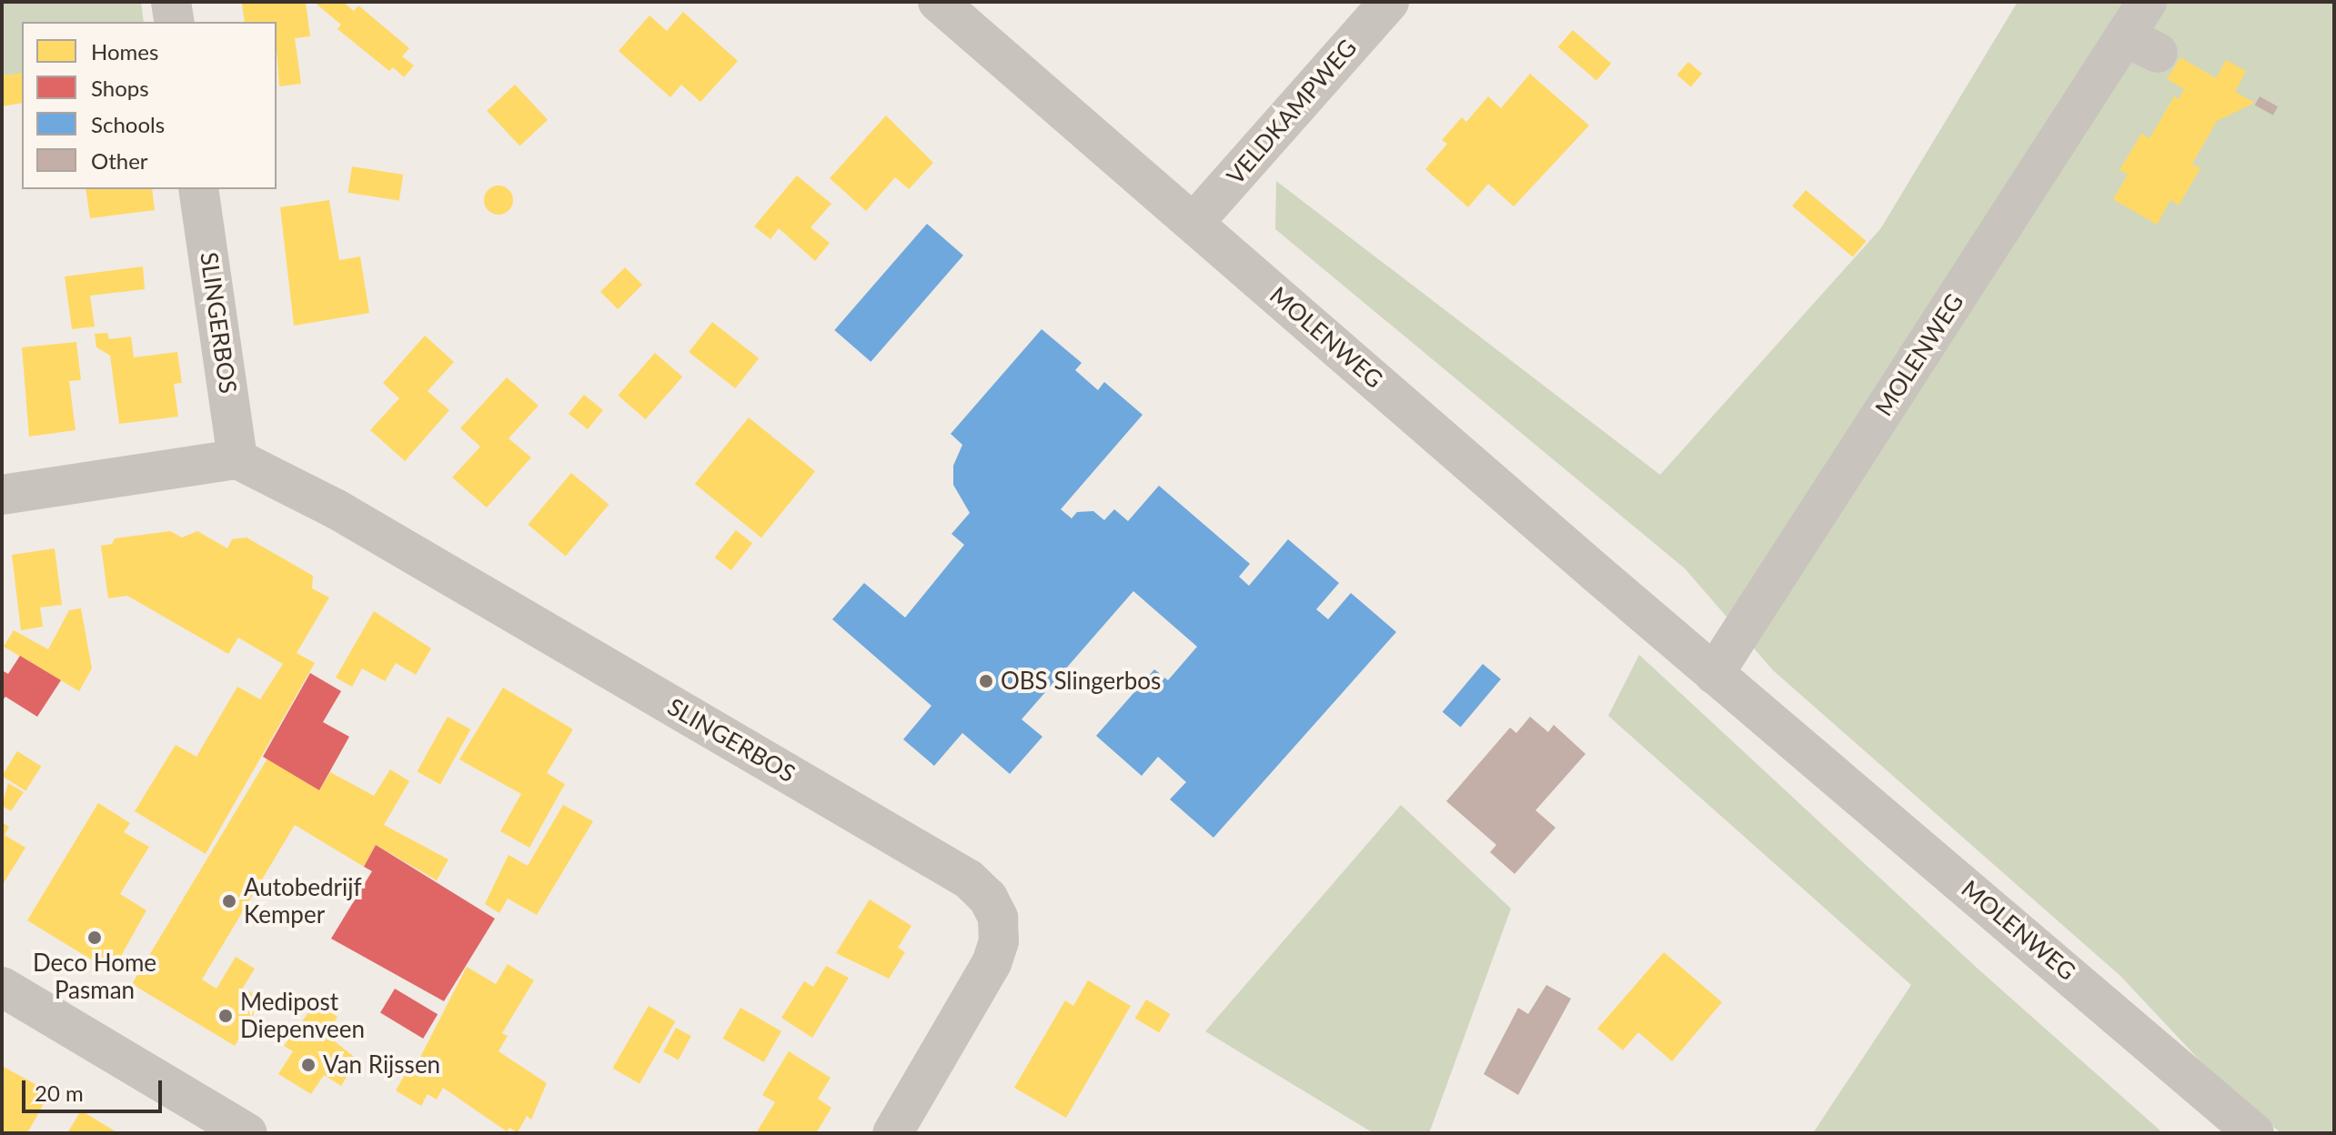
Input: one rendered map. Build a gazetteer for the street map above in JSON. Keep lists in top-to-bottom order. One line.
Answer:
{"streets":{"street":["VELDKAMPWEG","SLINGERBOS","MOLENWEG"]},"crossings":[["VELDKAMPWEG","MOLENWEG"]],"places":["OBS Slingerbos","Autobedrijf Kemper","Deco Home Pasman","Medipost Diepenveen","Van Rijssen"],"legend":["Homes","Shops","Schools","Other"],"scale_bar":"20 m"}
